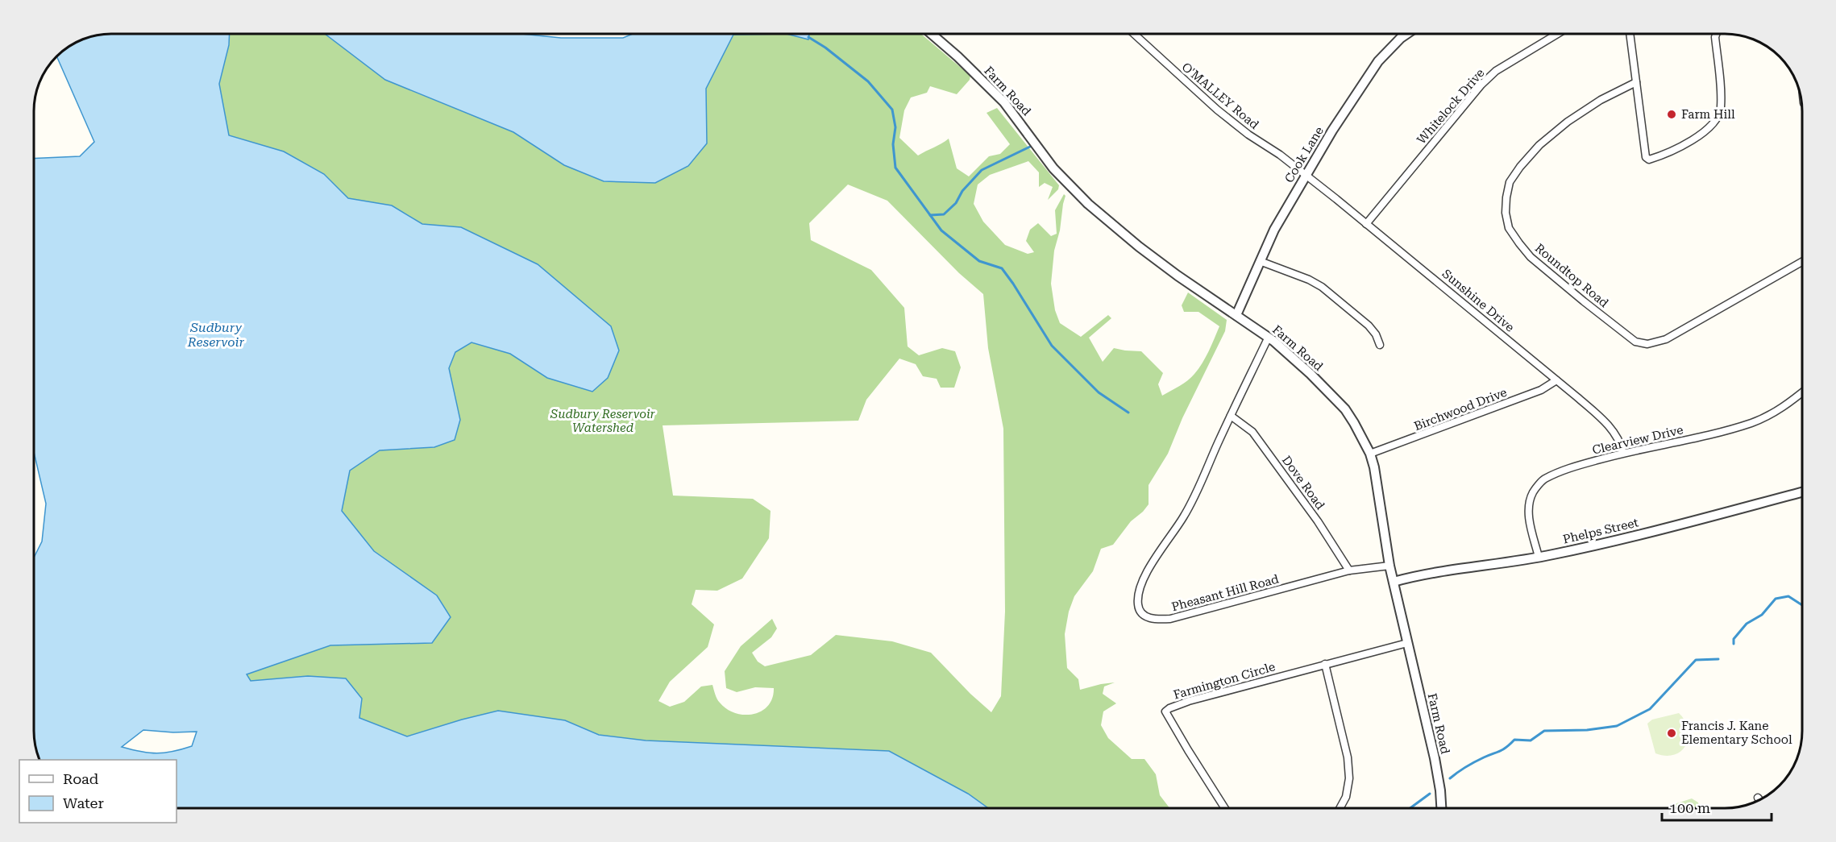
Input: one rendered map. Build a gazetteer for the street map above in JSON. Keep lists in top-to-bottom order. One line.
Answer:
{"streets":{"street":["Farm Road","O'MALLEY Road","Whitelock Drive","Cook Lane","Roundtop Road","Sunshine Drive","Birchwood Drive","Clearview Drive","Dove Road","Phelps Street","Pheasant Hill Road","Farmington Circle"]},"crossings":[["Farm Road","Cook Lane"],["Farm Road","Birchwood Drive"],["Farm Road","Phelps Street"],["Farm Road","Pheasant Hill Road"],["Farm Road","Farmington Circle"],["O'MALLEY Road","Cook Lane"],["O'MALLEY Road","Sunshine Drive"],["Whitelock Drive","Sunshine Drive"],["Cook Lane","Sunshine Drive"],["Sunshine Drive","Birchwood Drive"],["Sunshine Drive","Clearview Drive"],["Clearview Drive","Phelps Street"],["Dove Road","Pheasant Hill Road"]],"water":["Sudbury Reservoir"],"parks":["Sudbury Reservoir Watershed"],"places":["Farm Hill","Francis J. Kane Elementary School"],"legend":["Road","Water"],"scale_bar":"100 m"}
